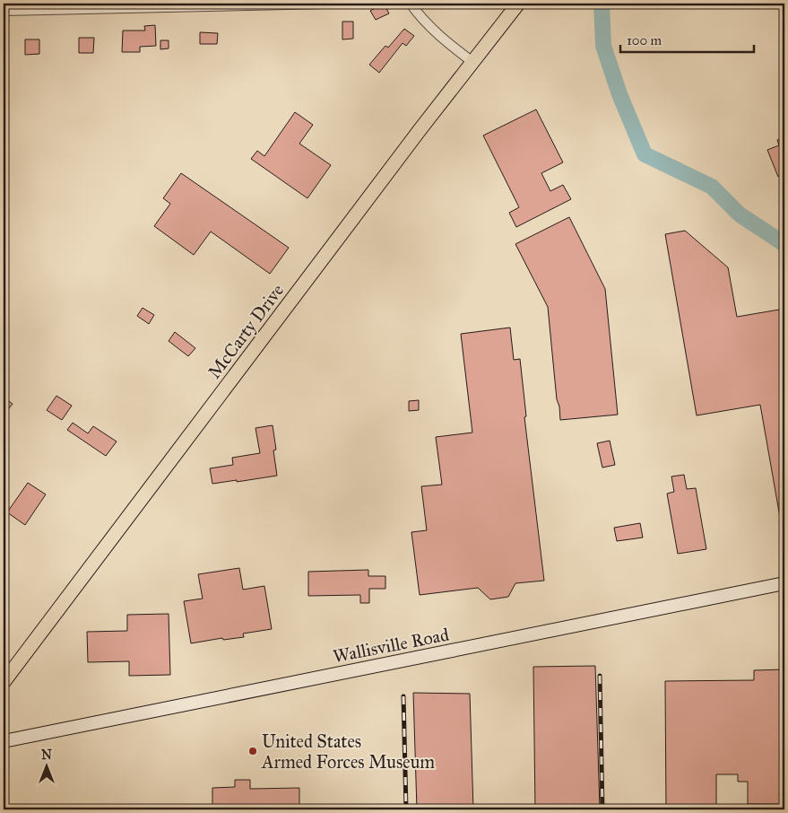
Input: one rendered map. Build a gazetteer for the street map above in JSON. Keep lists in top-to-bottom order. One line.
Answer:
{"streets":{"main road":["McCarty Drive","Wallisville Road"]},"places":["United States Armed Forces Museum"],"scale_bar":"100 m","north":"top"}
